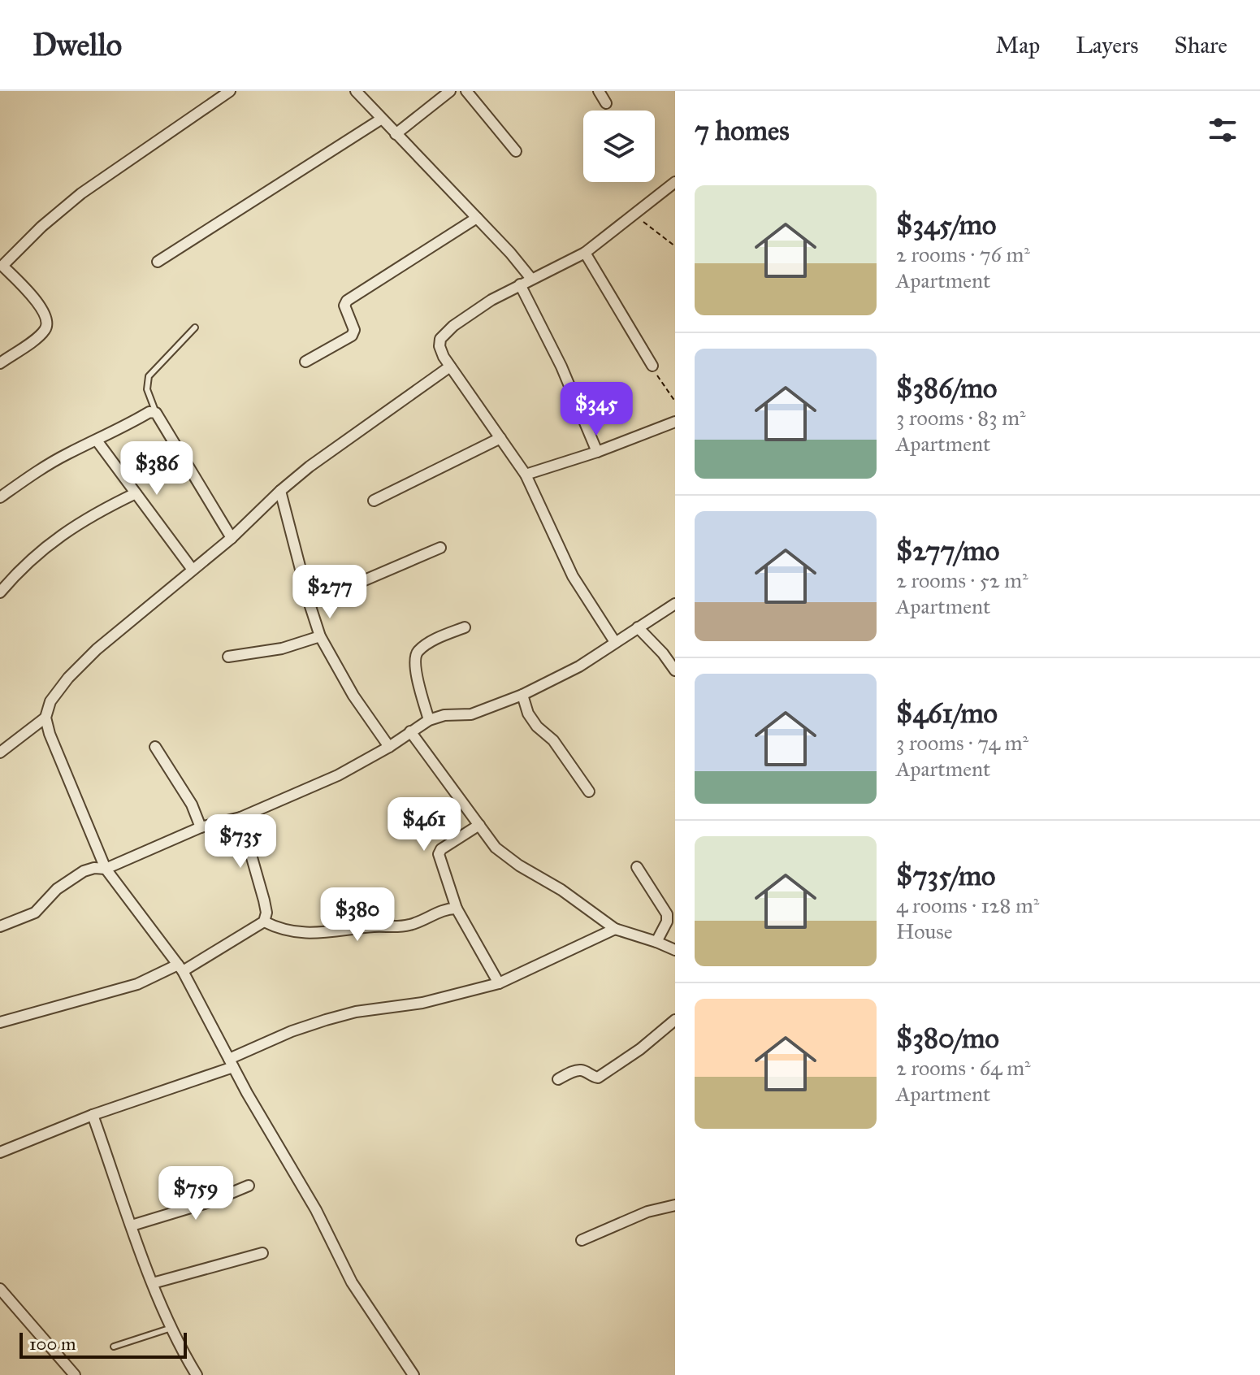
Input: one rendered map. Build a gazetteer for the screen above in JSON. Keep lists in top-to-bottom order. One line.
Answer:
{"scale_bar":"100 m","page":{"header":"Dwello","nav":["Map","Layers","Share"],"heading":"7 homes","list":[{"name":"$345/mo","note":"2 rooms · 76 m² · Apartment"},{"name":"$386/mo","note":"3 rooms · 83 m² · Apartment"},{"name":"$277/mo","note":"2 rooms · 52 m² · Apartment"},{"name":"$461/mo","note":"3 rooms · 74 m² · Apartment"},{"name":"$735/mo","note":"4 rooms · 128 m² · House"},{"name":"$380/mo","note":"2 rooms · 64 m² · Apartment"}],"price":["$345","$386","$277","$461","$735","$380","$759"],"scale":"100 m"}}
